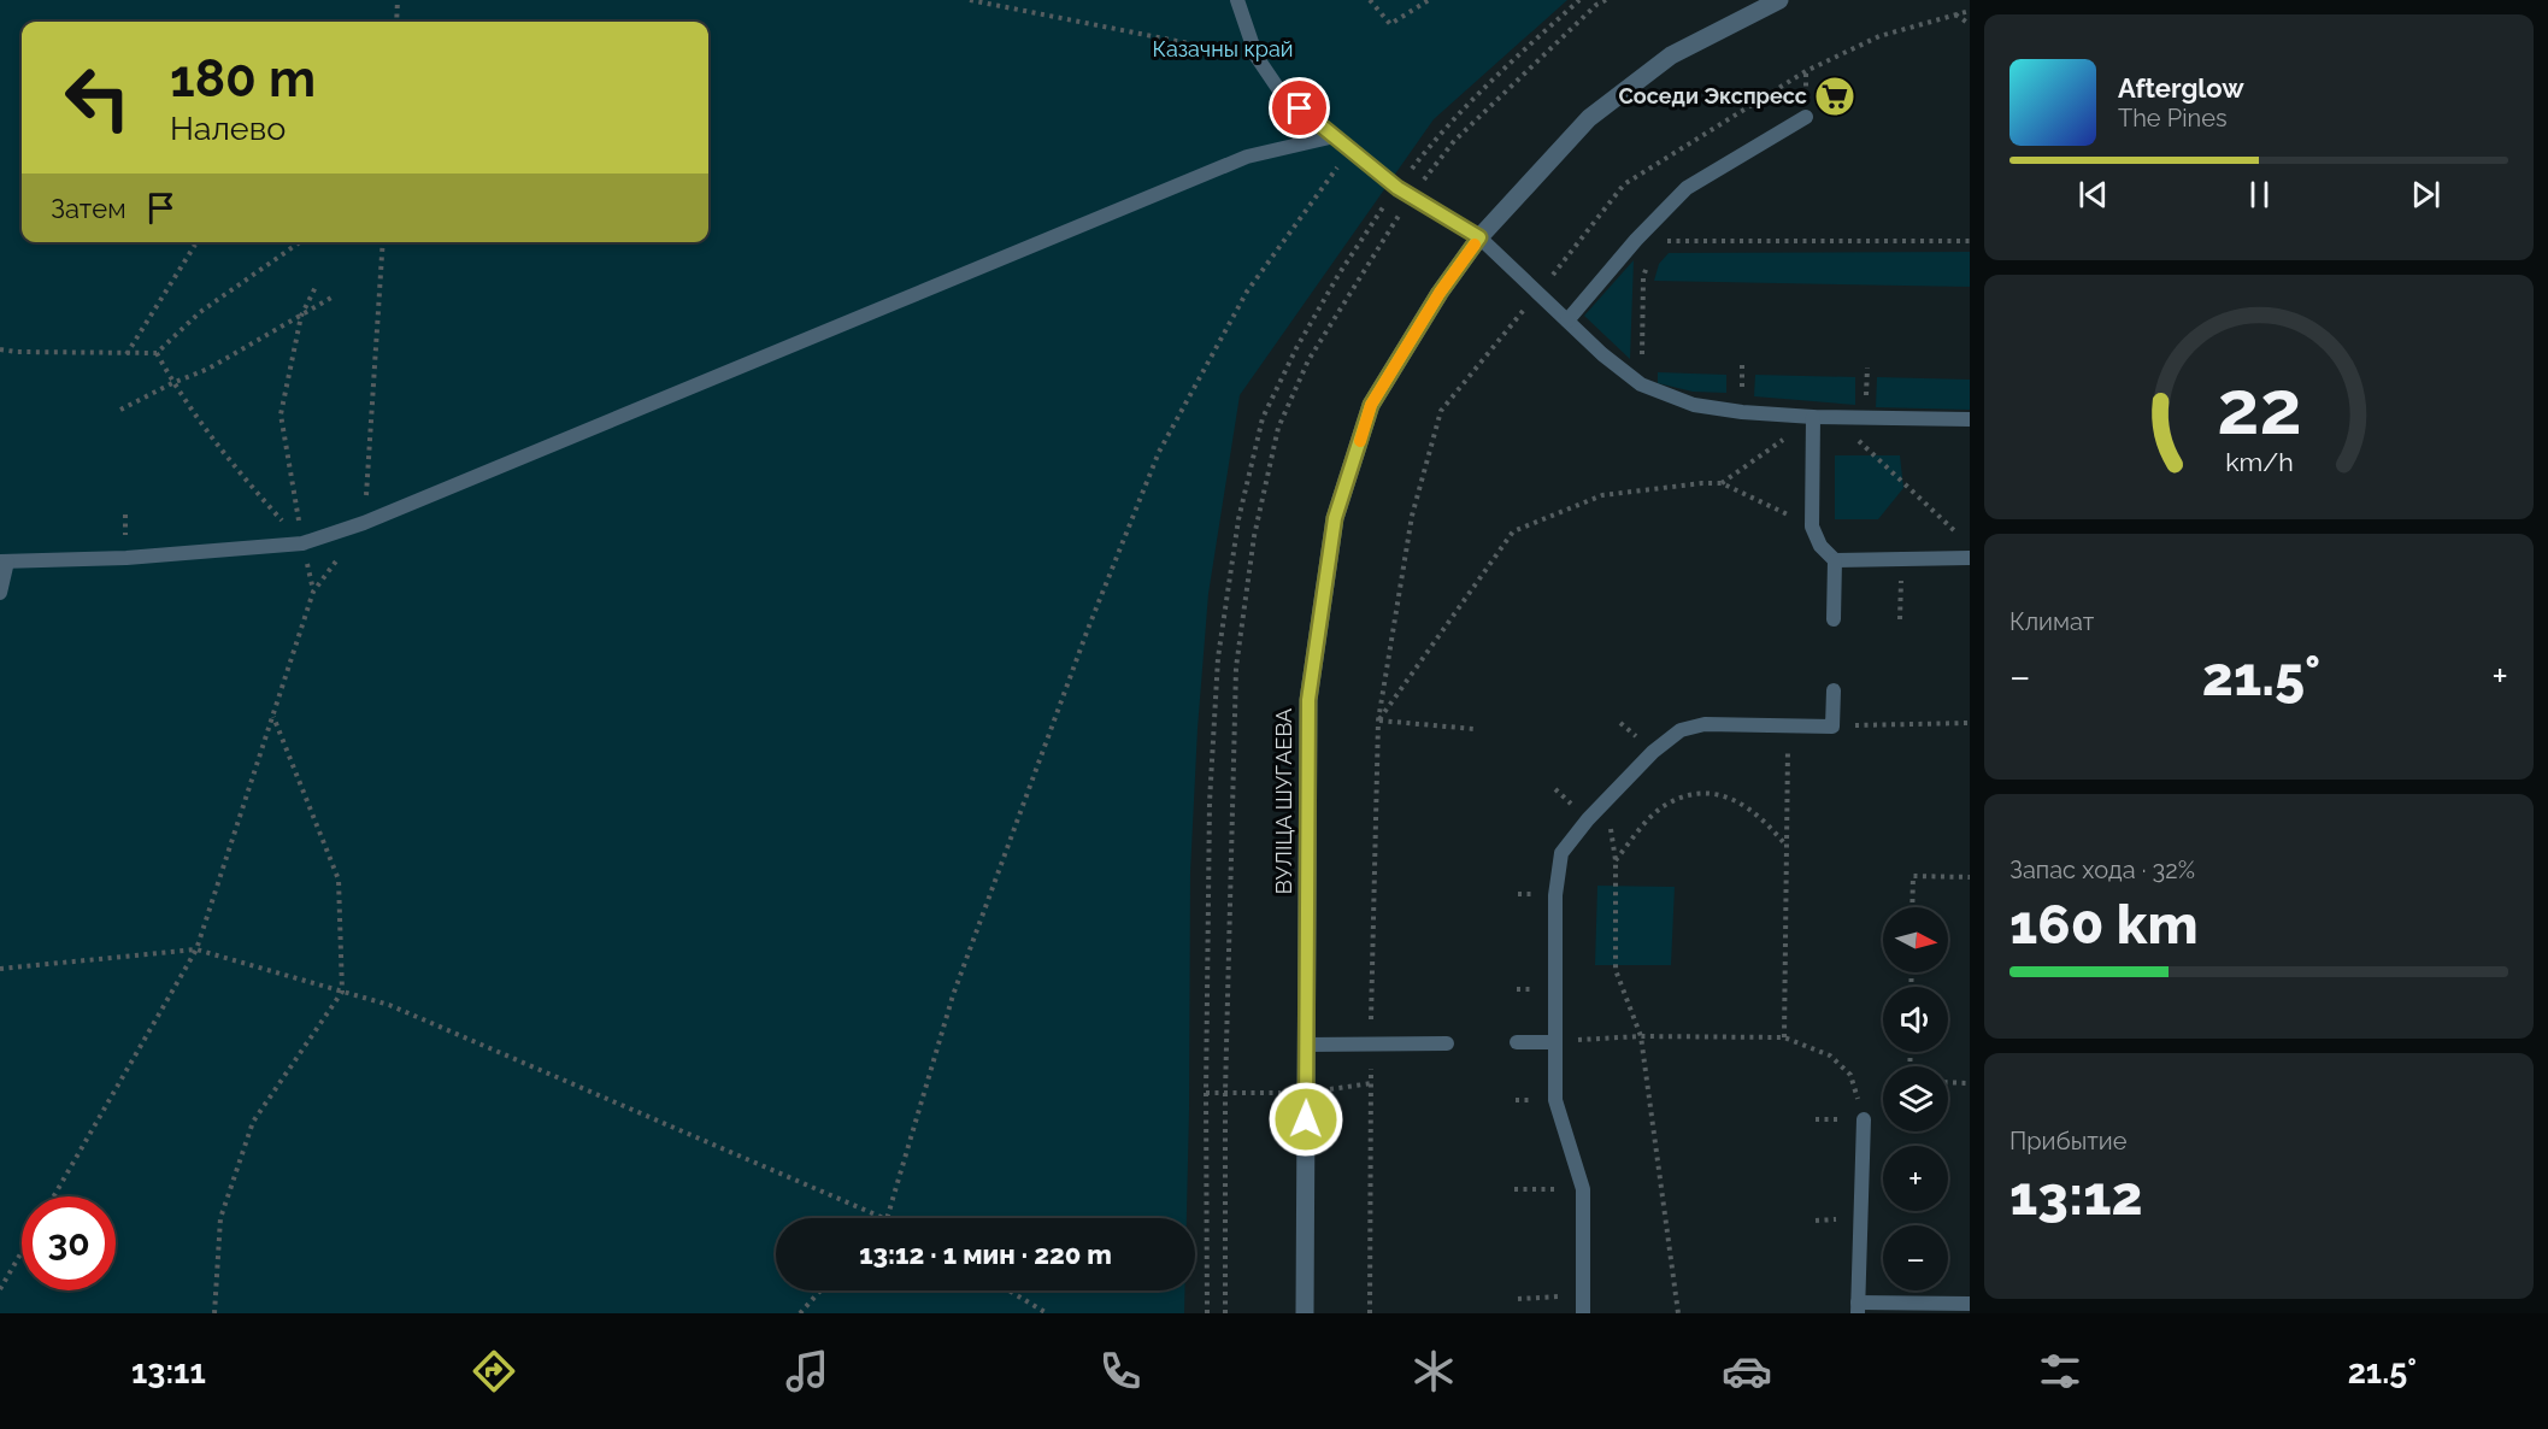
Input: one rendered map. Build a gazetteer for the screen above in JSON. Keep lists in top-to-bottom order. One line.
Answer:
{"streets":{"street":["ВУЛІЦА ШУГАЕВА"]},"parks":["Казачны край"],"places":{"supermarket":["Соседи Экспресс"]},"north":"right","page":{"turn":["180 m","Налево"],"song":["Afterglow","The Pines"],"then":"Затем","tile":["Климат",["Запас хода · 32%","160 km"],["Прибытие","13:12"]],"heat":["−","21.5°","+"],"map_buttons":["+","−"],"limit":"30","trip":"13:12 · 1 мин · 220 m","tabs":["13:11","21.5°"],"gauge":["22","km/h"]}}
